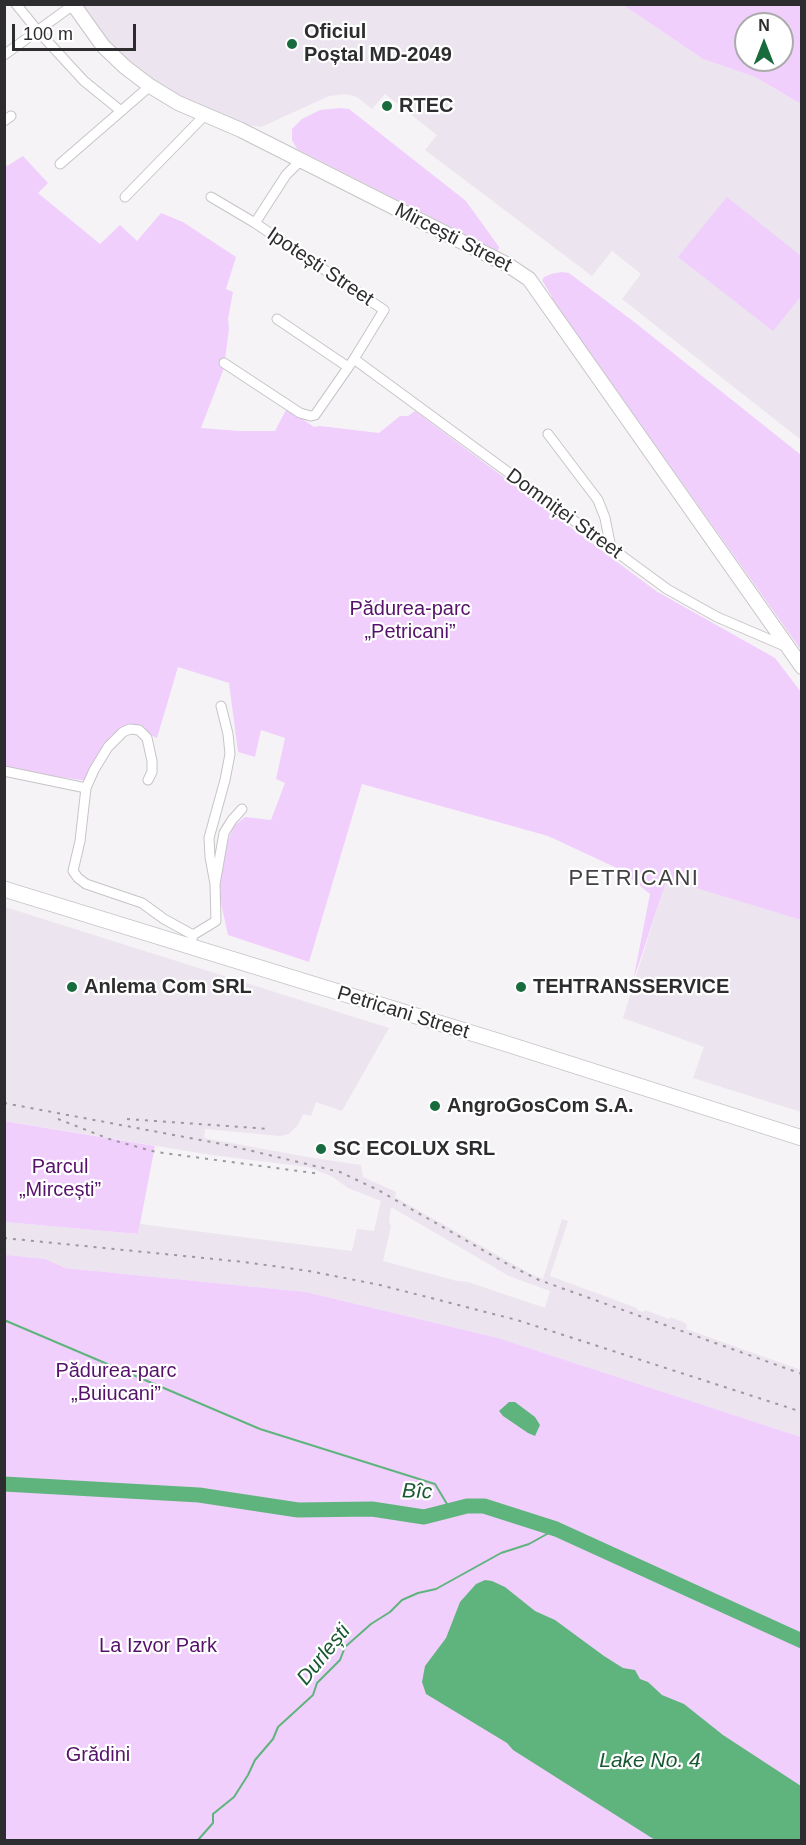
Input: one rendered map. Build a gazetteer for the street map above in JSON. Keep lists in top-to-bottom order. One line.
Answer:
{"streets":{"main road":["Mircești Street","Petricani Street"],"street":["Ipotești Street","Domniței Street"]},"crossings":[["Mircești Street","Ipotești Street"],["Mircești Street","Domniței Street"],["Ipotești Street","Domniței Street"]],"districts":["PETRICANI"],"water":["Bîc","Durlești","Lake No. 4"],"parks":["Pădurea-parc „Petricani”","Parcul „Mircești”","Pădurea-parc „Buiucani”","La Izvor Park","Grădini"],"places":["Oficiul Poștal MD-2049","RTEC","Anlema Com SRL","TEHTRANSSERVICE","AngroGosCom S.A.","SC ECOLUX SRL"],"scale_bar":"100 m","north":"top"}
